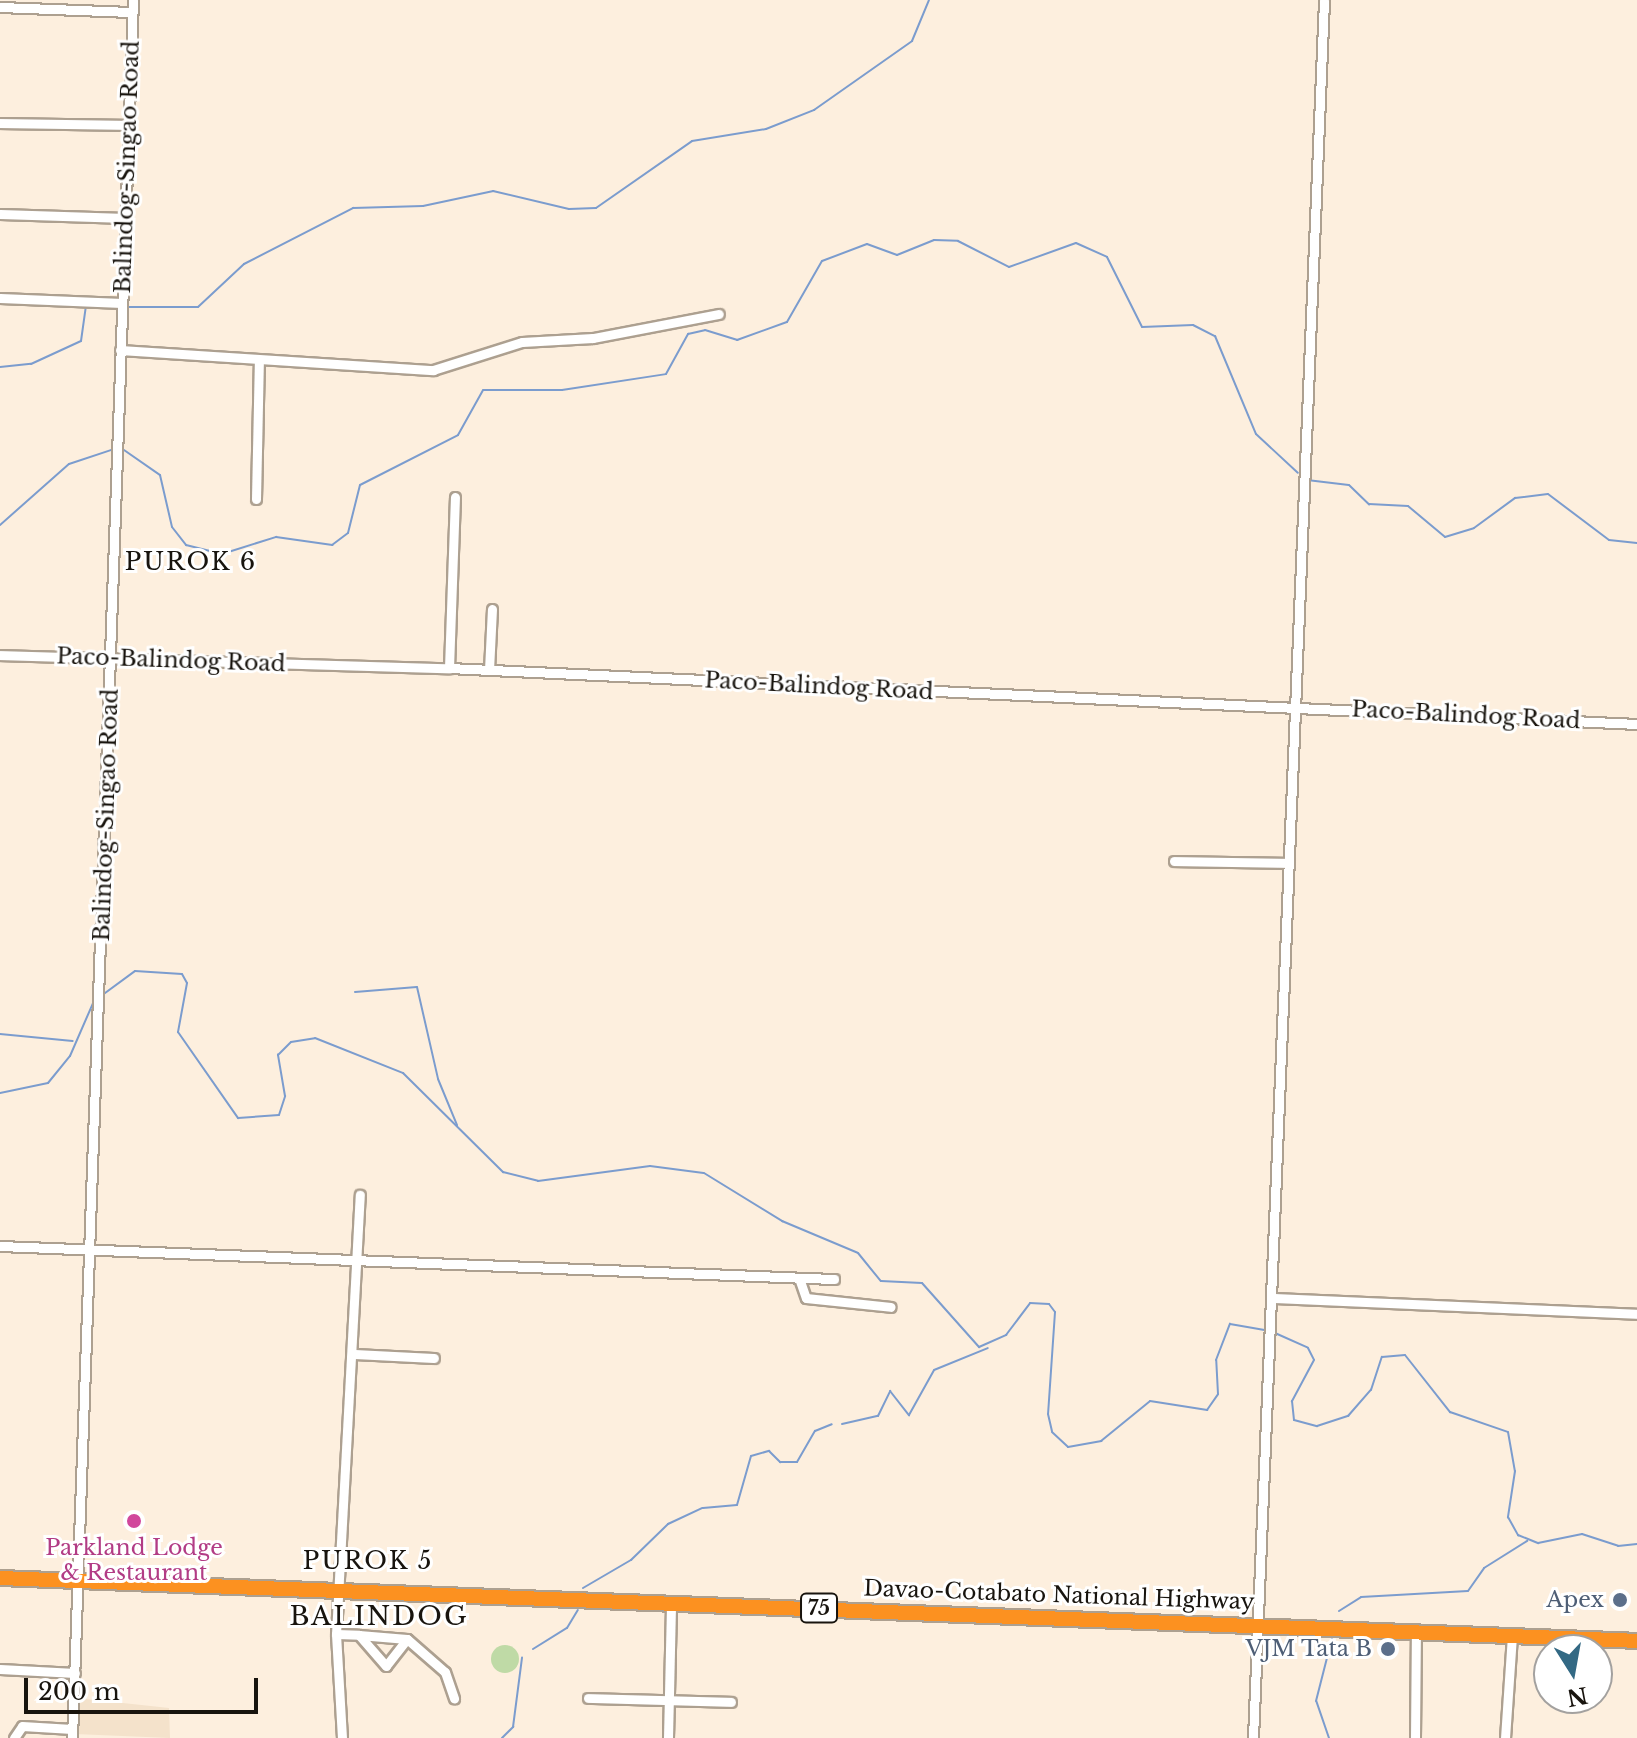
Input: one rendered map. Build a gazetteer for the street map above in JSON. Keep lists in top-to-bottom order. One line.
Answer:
{"streets":{"highway":["Davao-Cotabato National Highway","75"],"street":["Balindog-Singao Road","Paco-Balindog Road"]},"crossings":[["Balindog-Singao Road","Paco-Balindog Road"],["Balindog-Singao Road","Davao-Cotabato National Highway"]],"districts":["PUROK 6","PUROK 5","BALINDOG"],"places":["Parkland Lodge & Restaurant","Apex","VJM Tata B"],"scale_bar":"200 m","north":"bottom"}
